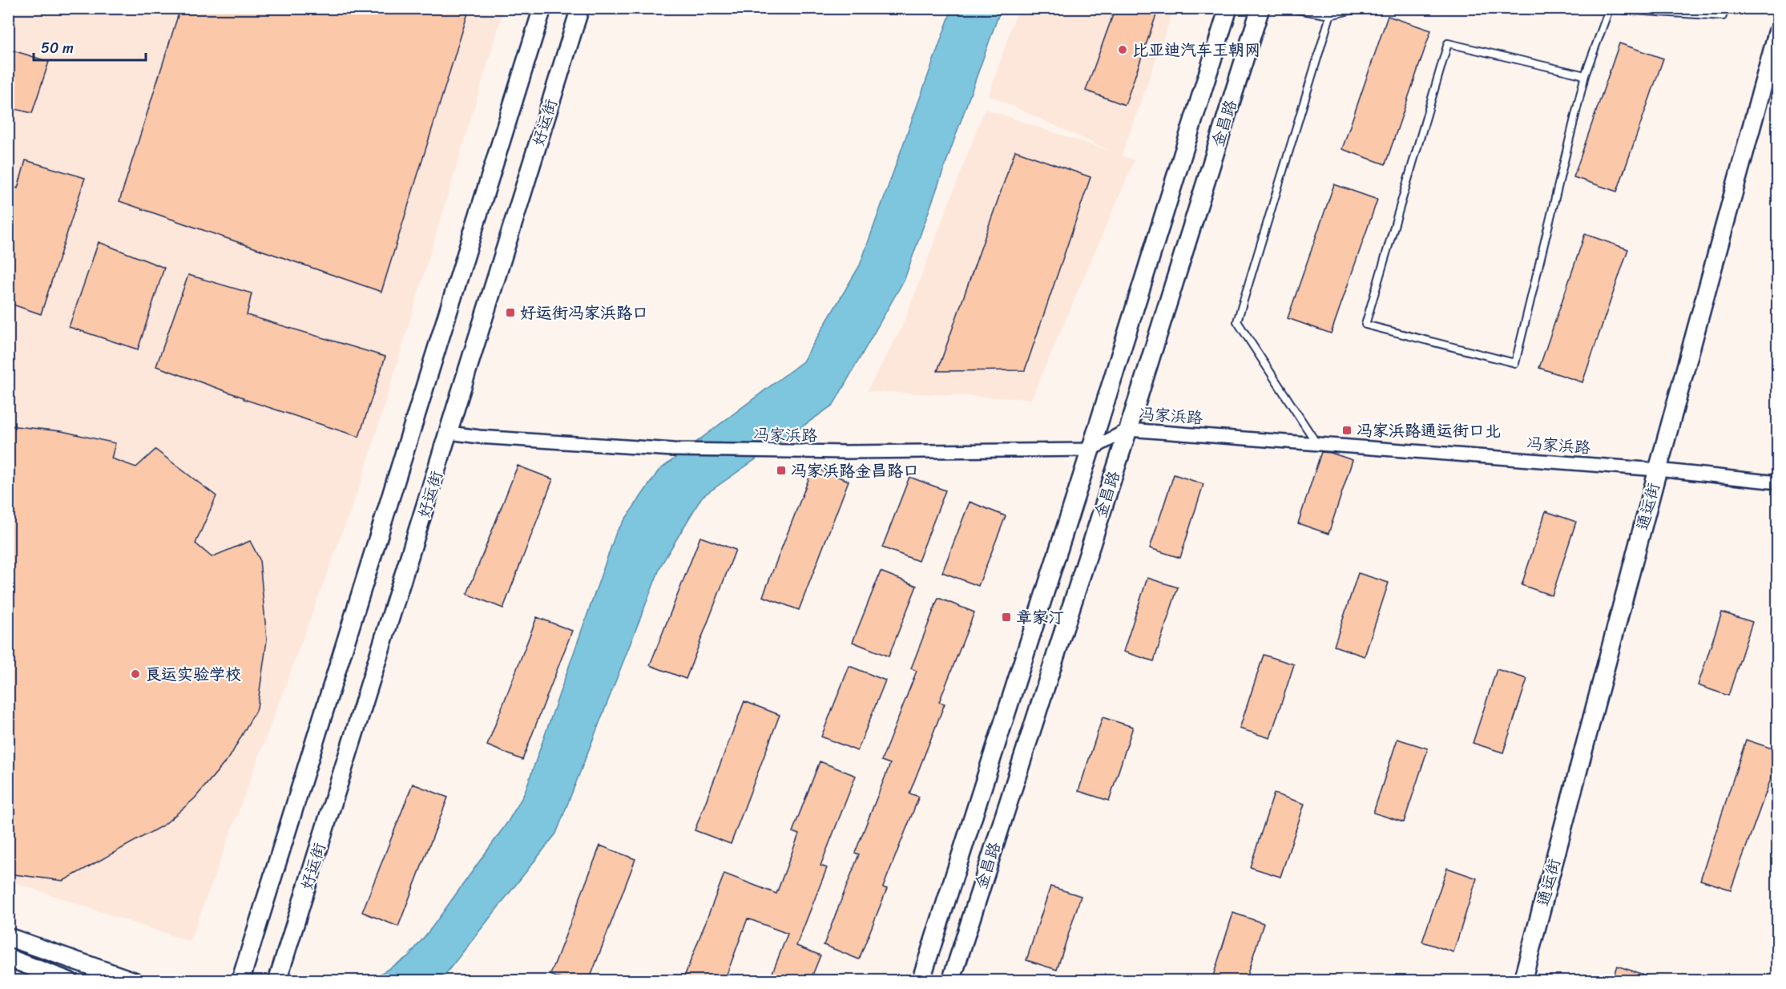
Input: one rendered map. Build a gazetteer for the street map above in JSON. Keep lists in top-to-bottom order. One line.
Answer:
{"streets":{"street":["好运街","金昌路","冯家浜路","通运街"]},"crossings":[["好运街","冯家浜路"],["金昌路","冯家浜路"],["冯家浜路","通运街"]],"places":{"other":["比亚迪汽车王朝网","良运实验学校"],"transit":["好运街冯家浜路口","冯家浜路通运街口北","冯家浜路金昌路口","章家汀"]},"scale_bar":"50 m"}
